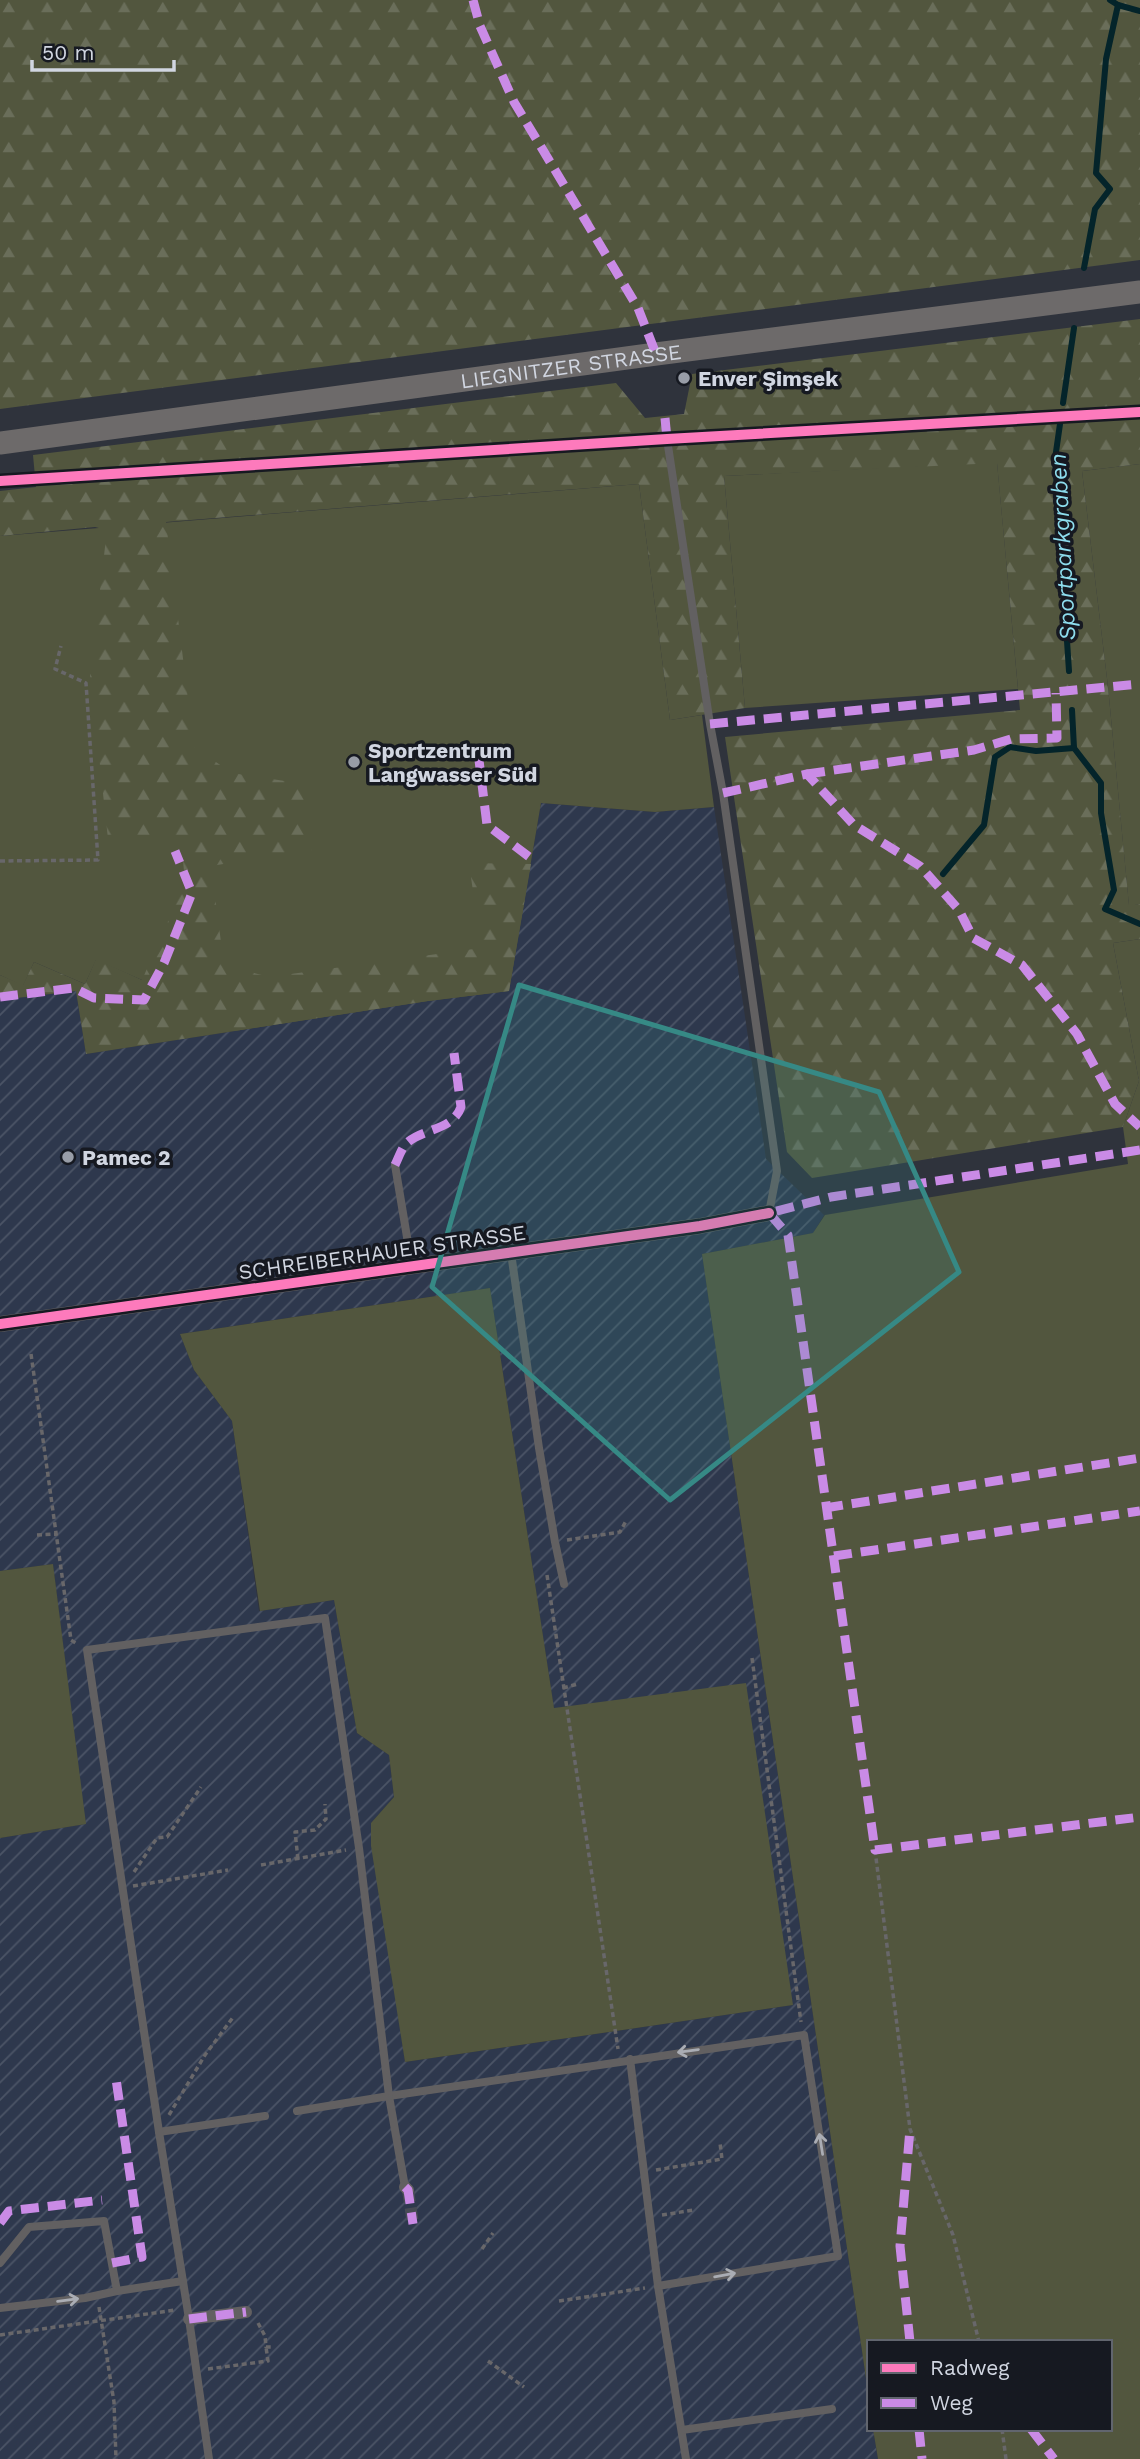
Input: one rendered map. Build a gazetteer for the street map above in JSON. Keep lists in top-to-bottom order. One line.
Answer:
{"streets":{"main road":["LIEGNITZER STRASSE"],"street":["SCHREIBERHAUER STRASSE"]},"water":["Sportparkgraben"],"places":["Enver Şimşek","Sportzentrum Langwasser Süd","Pamec 2"],"legend":["Radweg","Weg"],"scale_bar":"50 m"}
